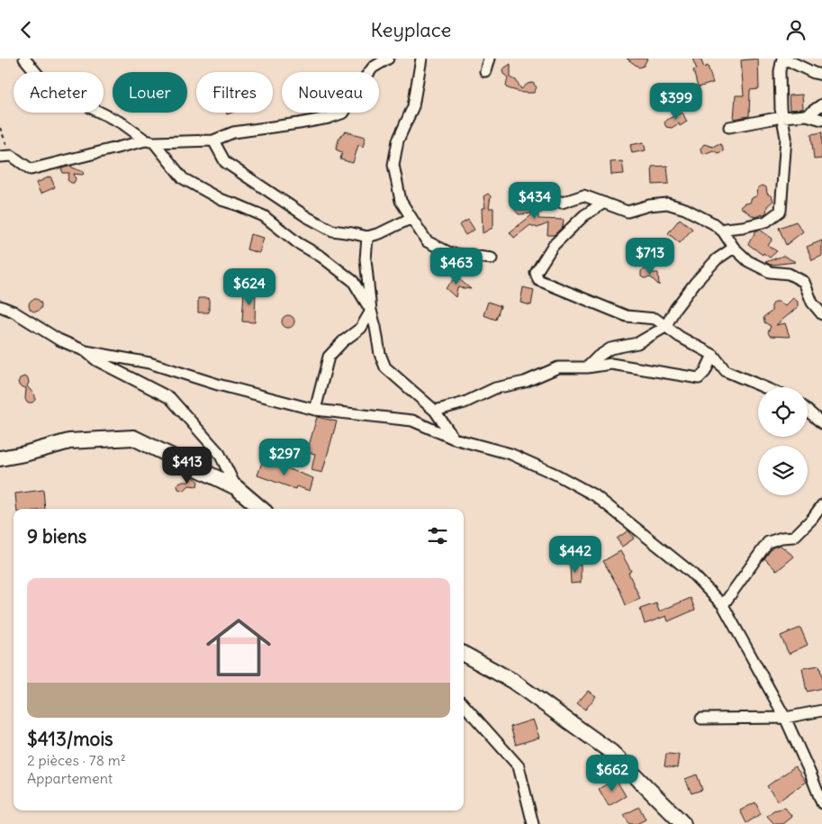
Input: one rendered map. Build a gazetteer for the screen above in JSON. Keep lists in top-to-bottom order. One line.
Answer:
{"page":{"header":"Keyplace","chip":["Acheter","Louer","Filtres","Nouveau"],"price":["$399","$434","$713","$463","$624","$297","$413","$442","$662"],"heading":"9 biens","list":[{"name":"$413/mois","note":"2 pièces · 78 m² · Appartement"}]}}
